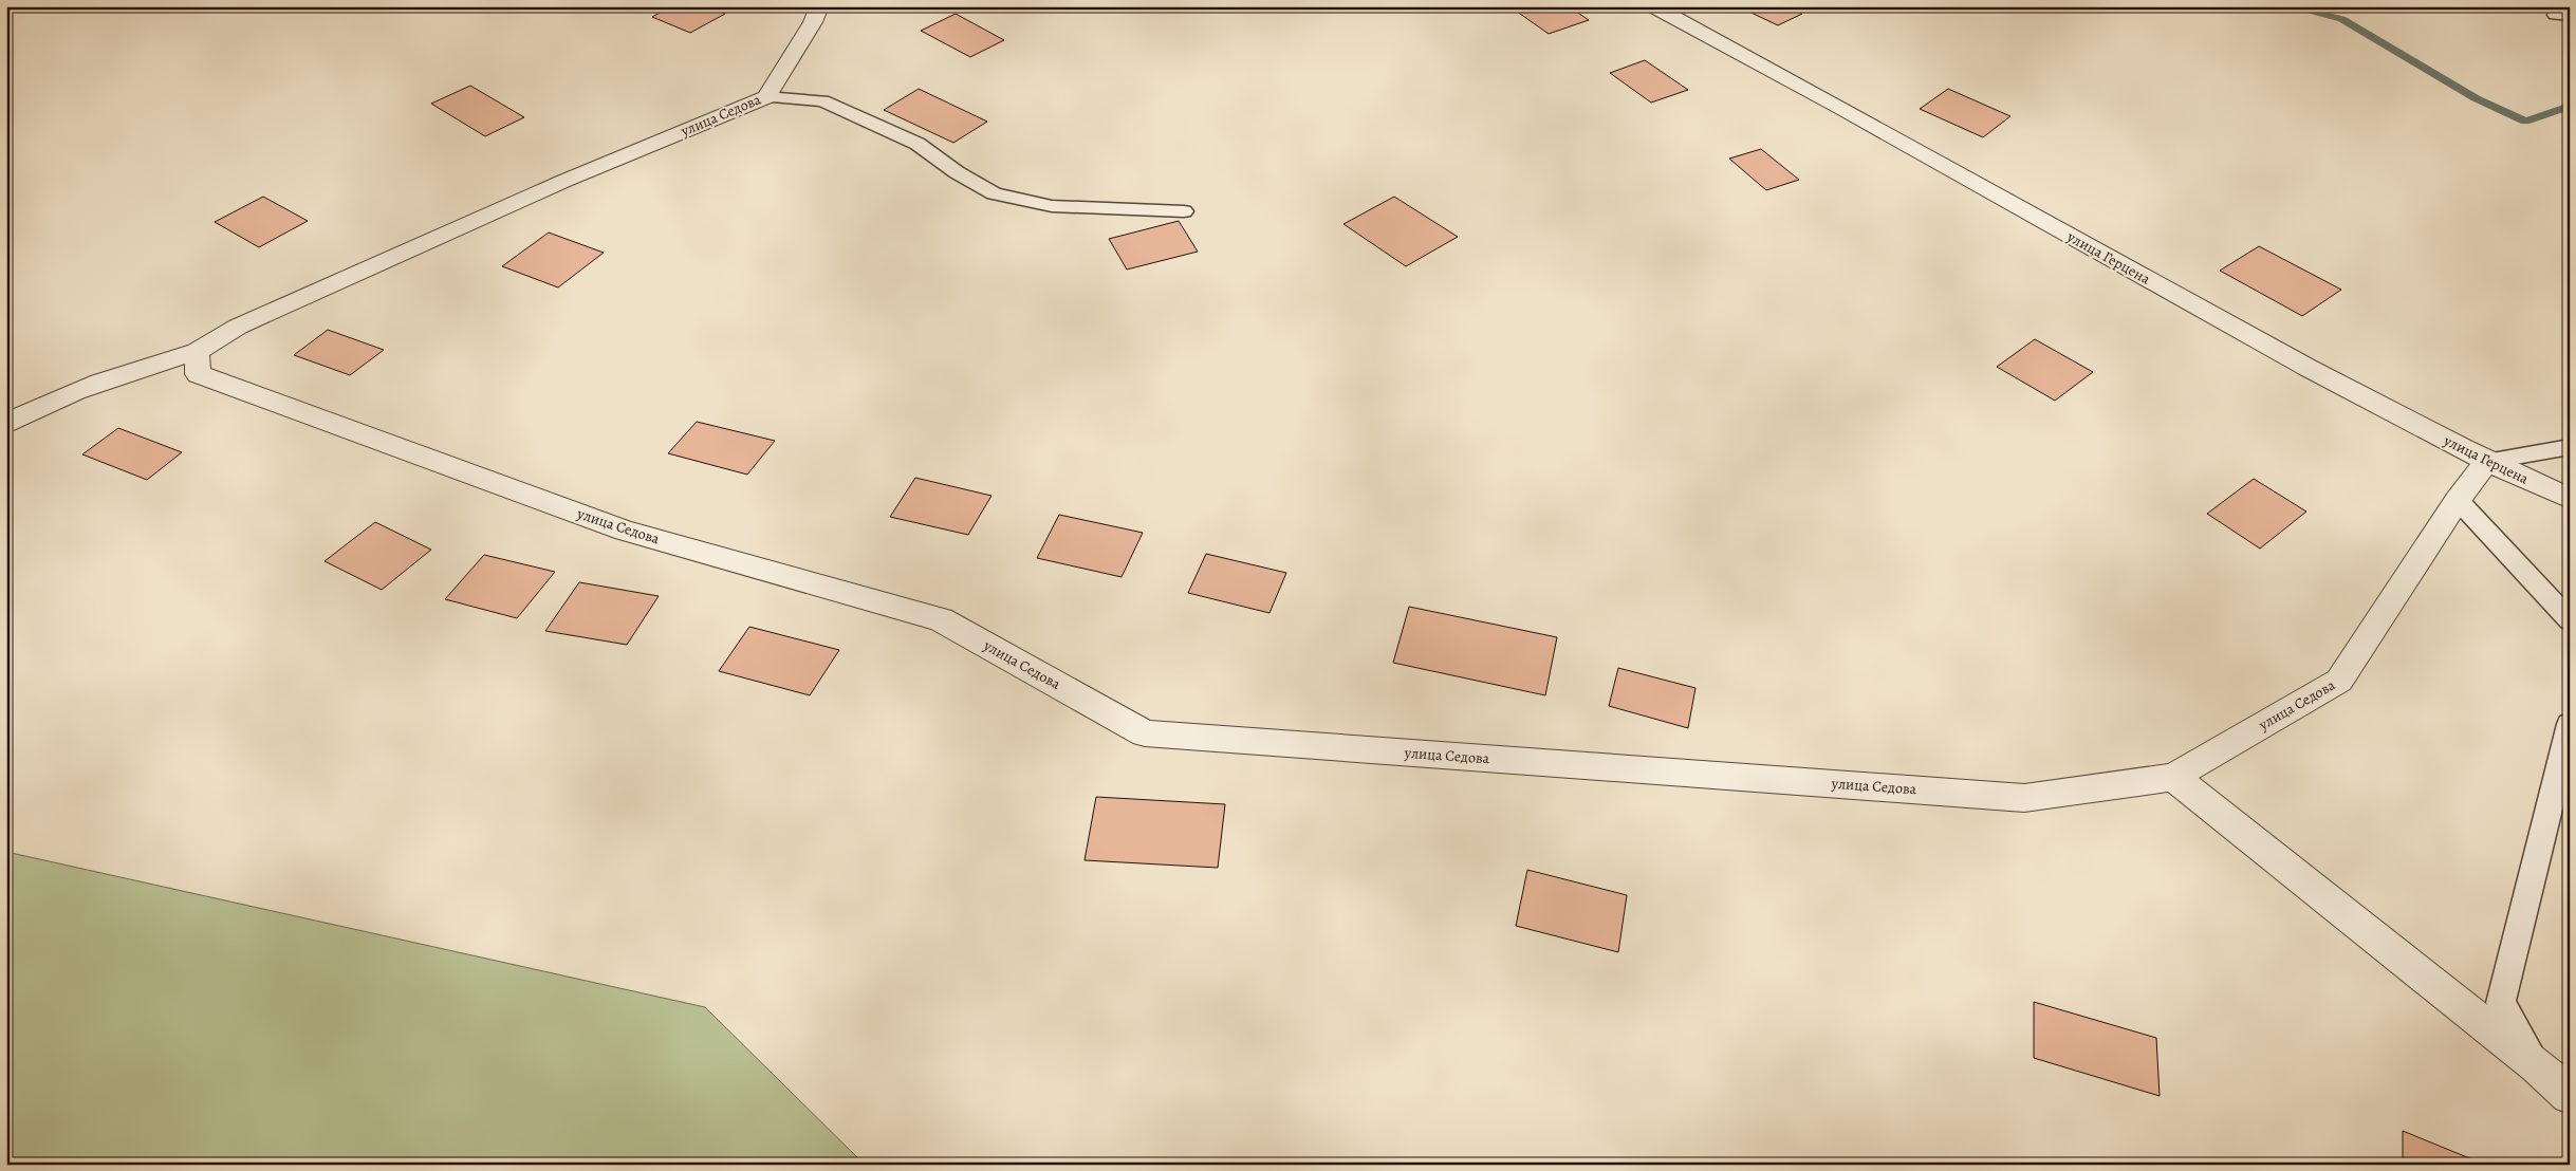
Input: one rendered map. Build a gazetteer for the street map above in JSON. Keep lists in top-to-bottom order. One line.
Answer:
{"streets":{"street":["улица Седова","улица Герцена"]},"crossings":[["улица Седова","улица Герцена"]]}
